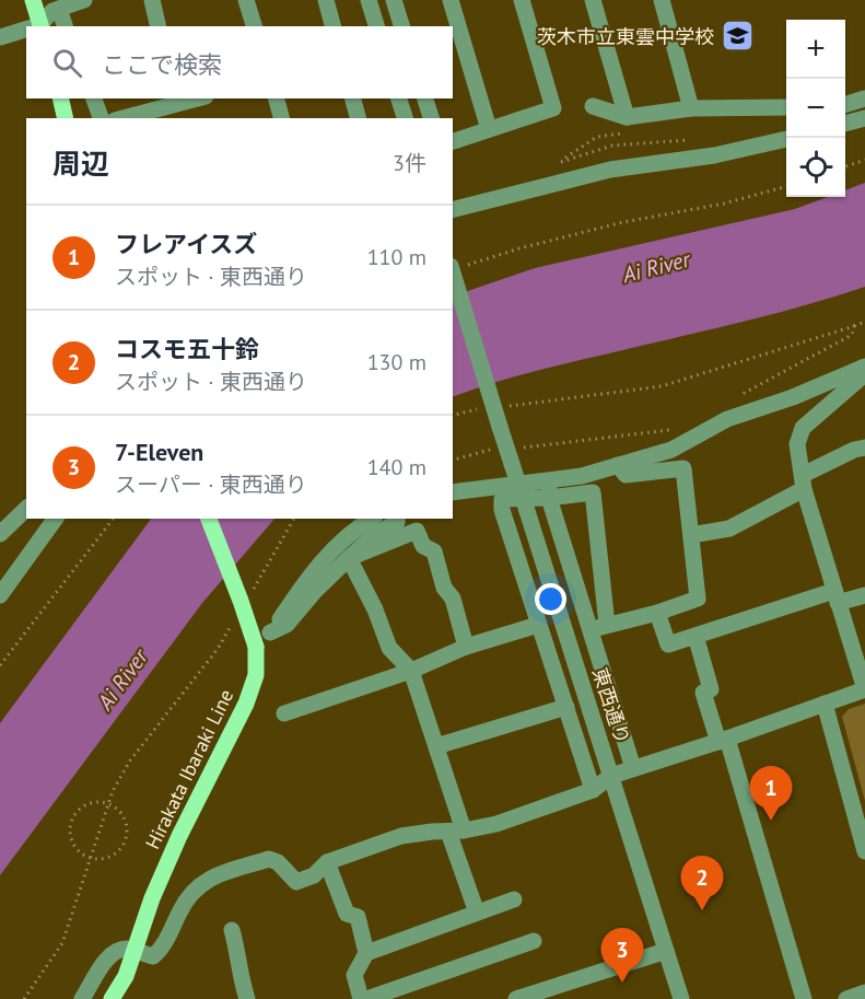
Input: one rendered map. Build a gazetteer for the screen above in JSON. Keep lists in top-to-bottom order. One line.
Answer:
{"streets":{"main road":["Hirakata Ibaraki Line"],"street":["東西通り"]},"water":["Ai River"],"places":{"school or university":["茨木市立東雲中学校"]},"page":{"map_buttons":["+","−"],"search":"ここで検索","heading":["周辺","3件"],"list":[{"mark":"1","name":"フレアイスズ","note":"スポット · 東西通り","value":"110 m"},{"mark":"2","name":"コスモ五十鈴","note":"スポット · 東西通り","value":"130 m"},{"mark":"3","name":"7-Eleven","note":"スーパー · 東西通り","value":"140 m"}],"pins":["1","2","3"]}}
